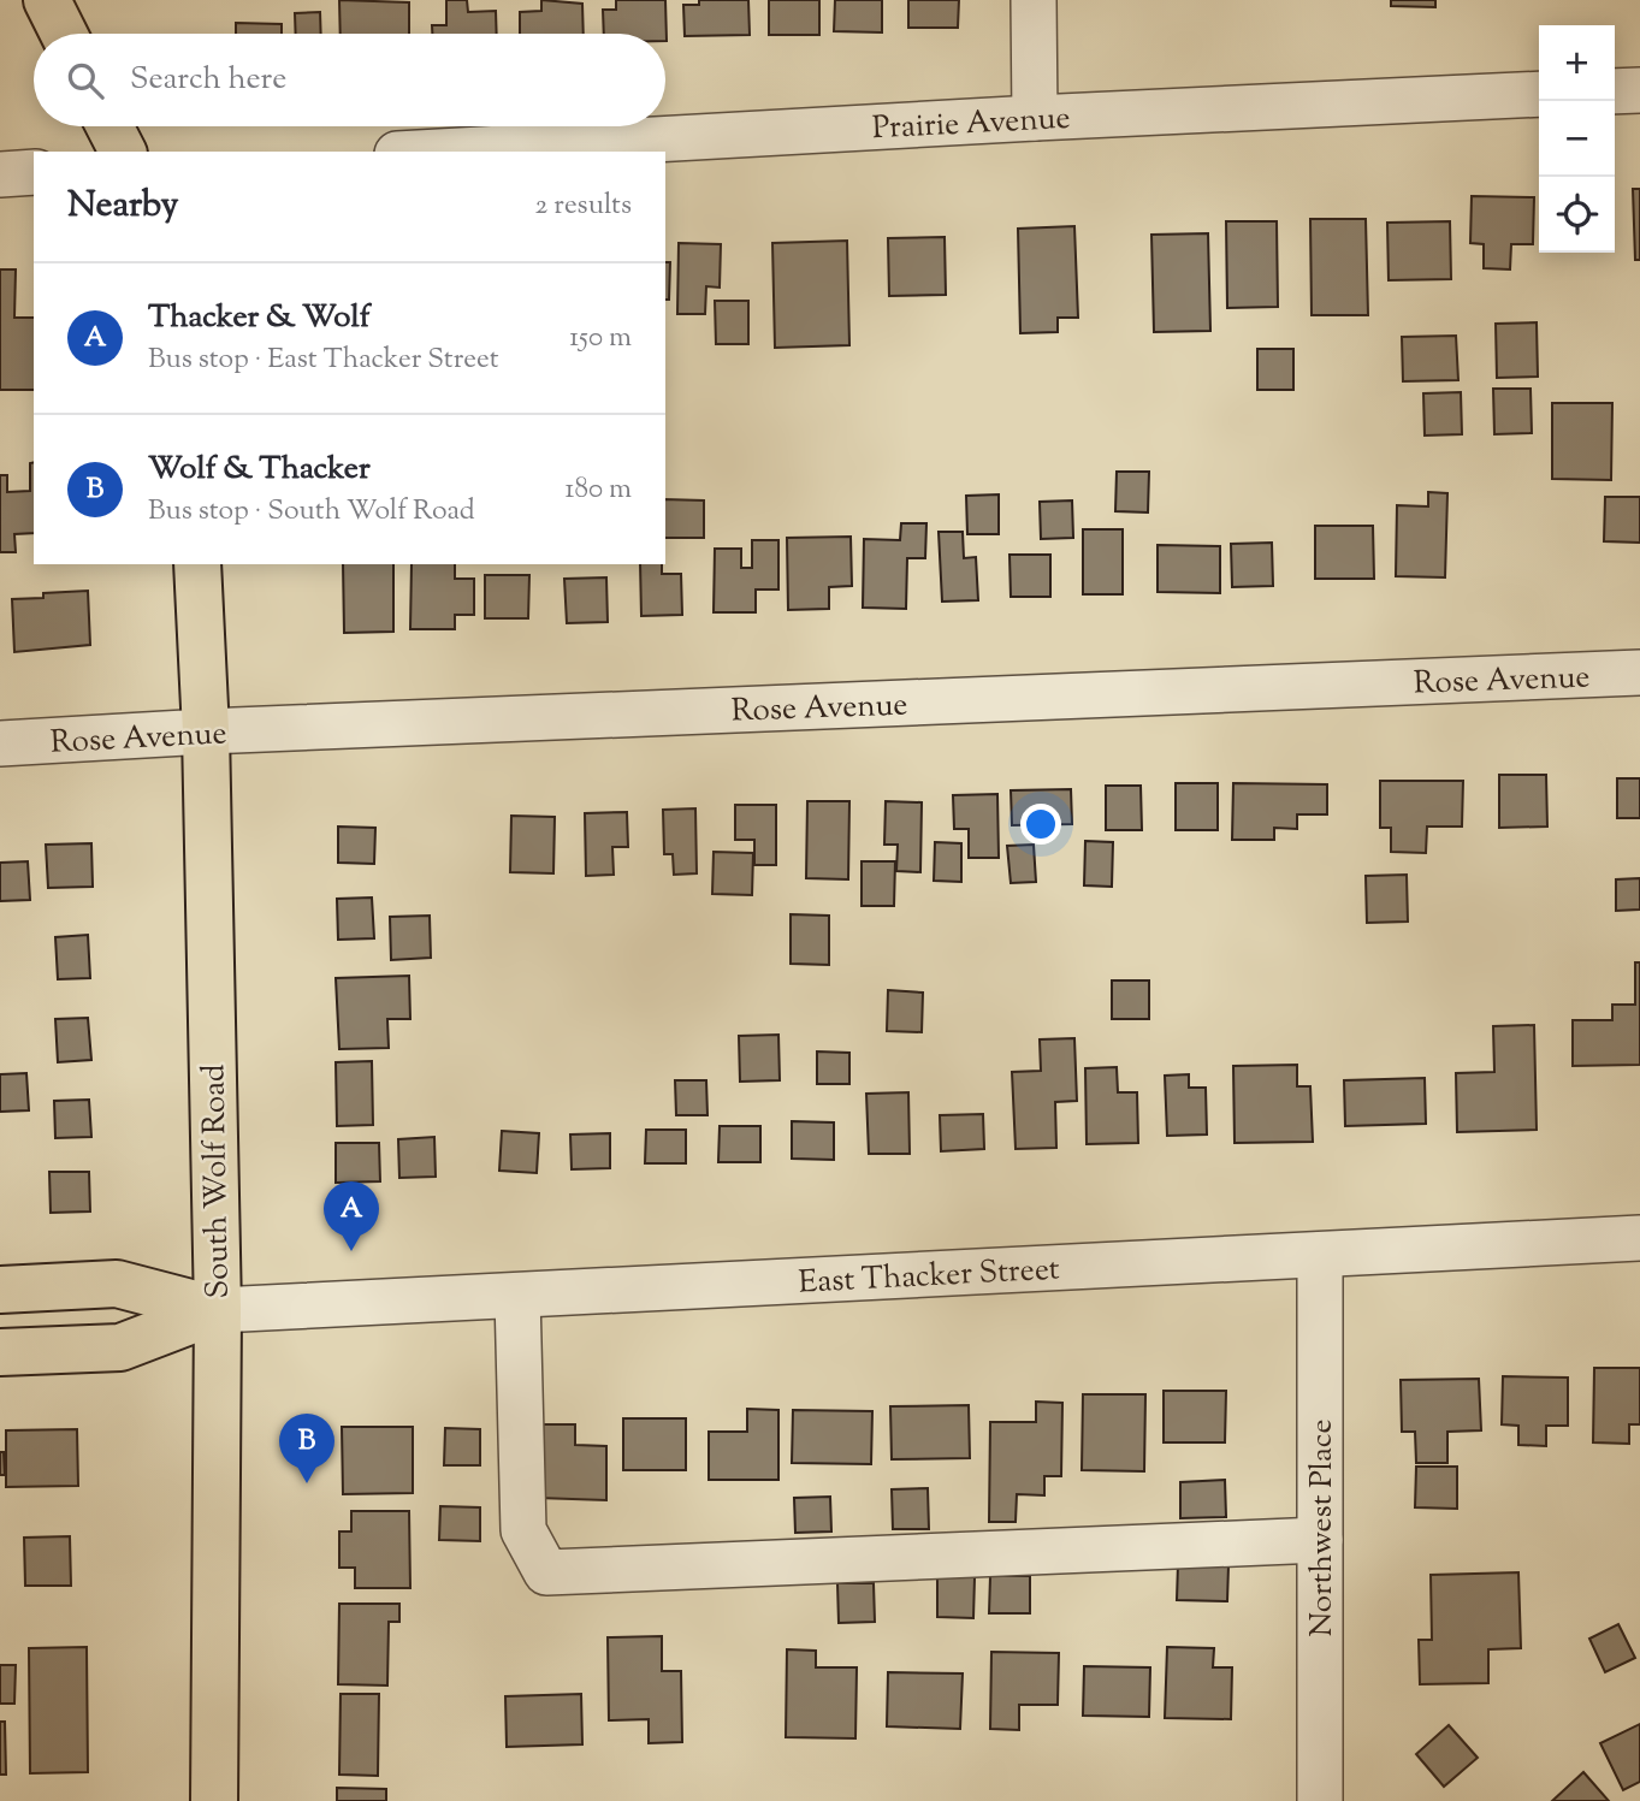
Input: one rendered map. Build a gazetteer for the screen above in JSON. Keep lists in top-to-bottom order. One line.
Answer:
{"streets":{"main road":["South Wolf Road","East Thacker Street"],"street":["Prairie Avenue","Rose Avenue","Northwest Place"]},"crossings":[["Rose Avenue","South Wolf Road"],["South Wolf Road","East Thacker Street"],["East Thacker Street","Northwest Place"]],"page":{"map_buttons":["+","−"],"search":"Search here","heading":["Nearby","2 results"],"list":[{"mark":"A","name":"Thacker & Wolf","note":"Bus stop · East Thacker Street","value":"150 m"},{"mark":"B","name":"Wolf & Thacker","note":"Bus stop · South Wolf Road","value":"180 m"}],"pins":["A","B"]}}
